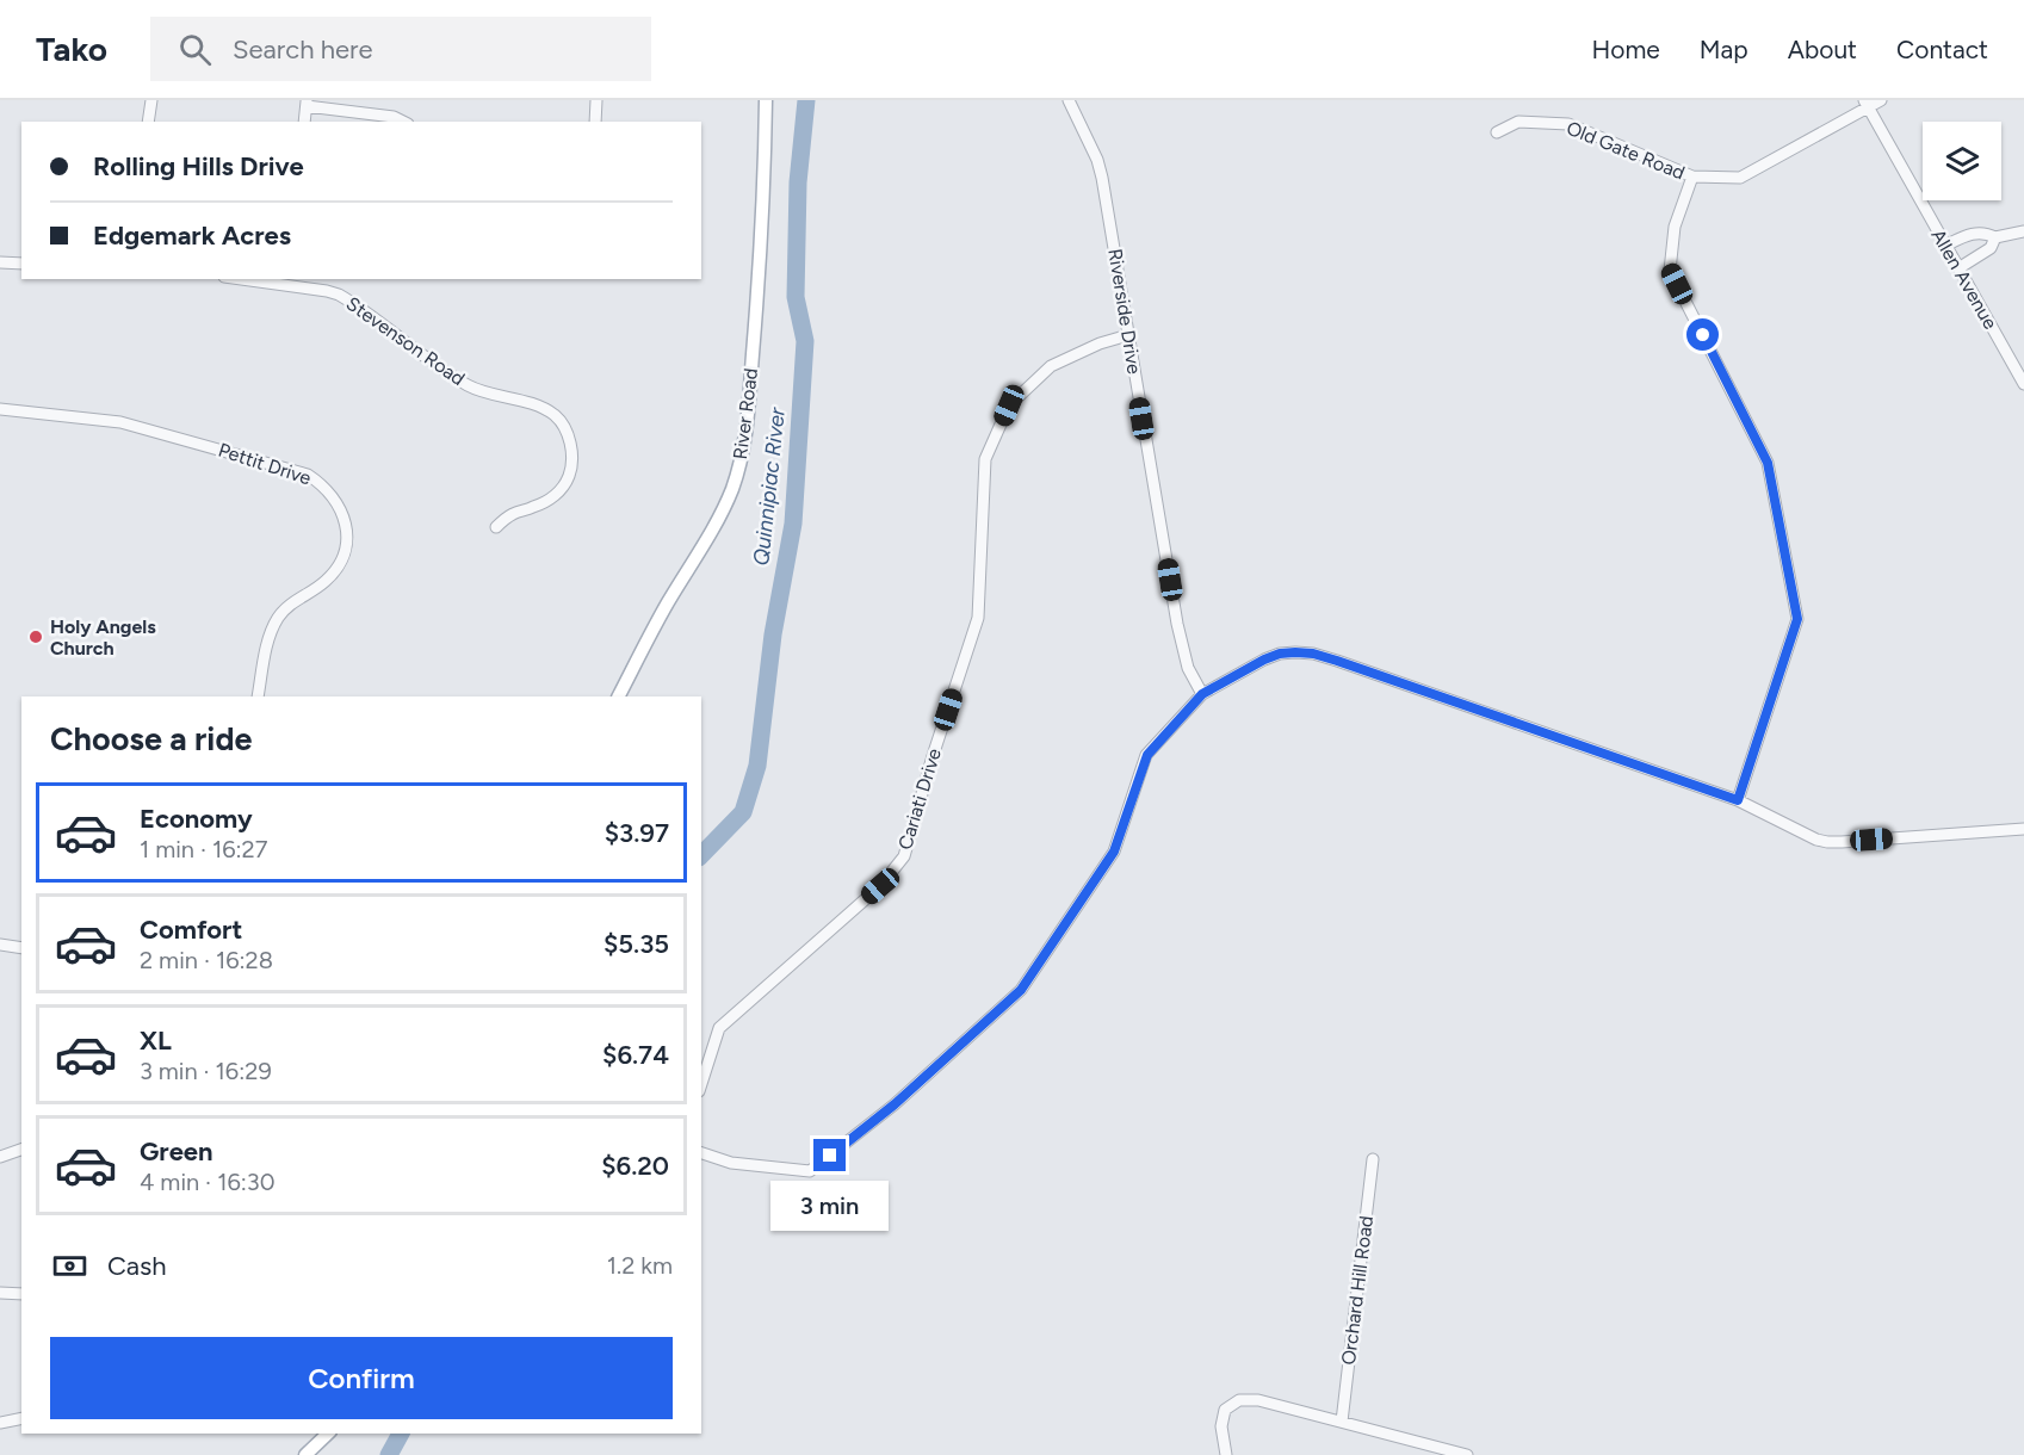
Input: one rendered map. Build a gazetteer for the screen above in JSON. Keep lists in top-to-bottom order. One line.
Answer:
{"streets":{"main road":["River Road"],"street":["Old Gate Road","Allen Avenue","Riverside Drive","Stevenson Road","Pettit Drive","Cariati Drive","Orchard Hill Road"]},"crossings":[["Old Gate Road","Allen Avenue"],["Riverside Drive","Cariati Drive"]],"water":["Quinnipiac River"],"places":["Holy Angels Church"],"page":{"header":"Tako","search":"Search here","nav":["Home","Map","About","Contact"],"banner":["Rolling Hills Drive","Edgemark Acres"],"heading":"Choose a ride","list":[{"name":"Economy","note":"1 min · 16:27","value":"$3.97"},{"name":"Comfort","note":"2 min · 16:28","value":"$5.35"},{"name":"XL","note":"3 min · 16:29","value":"$6.74"},{"name":"Green","note":"4 min · 16:30","value":"$6.20"}],"bubble":"3 min","pay":["Cash","1.2 km"],"buttons":"Confirm"}}
